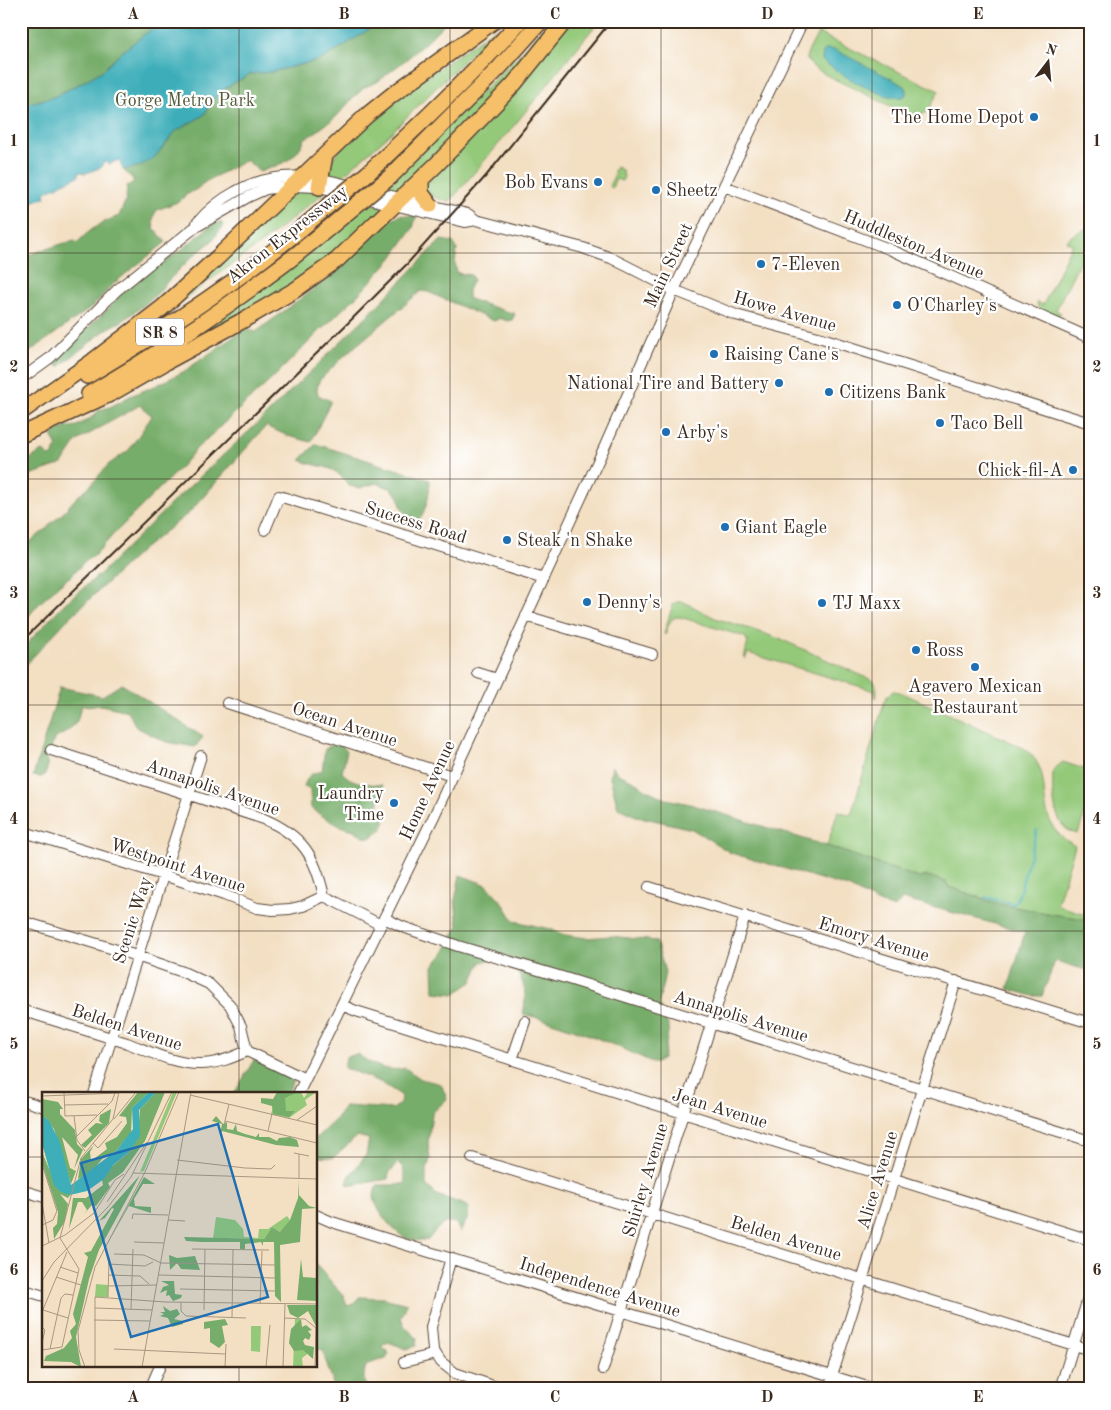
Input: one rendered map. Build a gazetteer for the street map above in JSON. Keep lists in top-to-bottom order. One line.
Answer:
{"streets":{"highway":["Akron Expressway","SR 8"],"street":["Huddleston Avenue","Main Street","Howe Avenue","Success Road","Ocean Avenue","Annapolis Avenue","Home Avenue","Westpoint Avenue","Scenic Way","Emory Avenue","Belden Avenue","Jean Avenue","Shirley Avenue","Alice Avenue","Independence Avenue"]},"crossings":[["Huddleston Avenue","Main Street"],["Main Street","Howe Avenue"],["Main Street","Home Avenue"],["Success Road","Home Avenue"],["Ocean Avenue","Home Avenue"],["Annapolis Avenue","Home Avenue"],["Annapolis Avenue","Westpoint Avenue"],["Annapolis Avenue","Scenic Way"],["Annapolis Avenue","Shirley Avenue"],["Annapolis Avenue","Alice Avenue"],["Home Avenue","Jean Avenue"],["Westpoint Avenue","Scenic Way"],["Scenic Way","Belden Avenue"],["Emory Avenue","Shirley Avenue"],["Emory Avenue","Alice Avenue"],["Belden Avenue","Shirley Avenue"],["Belden Avenue","Alice Avenue"],["Jean Avenue","Shirley Avenue"],["Jean Avenue","Alice Avenue"],["Shirley Avenue","Independence Avenue"],["Alice Avenue","Independence Avenue"]],"parks":["Gorge Metro Park"],"places":["The Home Depot","Bob Evans","Sheetz","7-Eleven","O'Charley's","Raising Cane's","National Tire and Battery","Citizens Bank","Taco Bell","Arby's","Chick-fil-A","Giant Eagle","Steak 'n Shake","Denny's","TJ Maxx","Ross","Agavero Mexican Restaurant","Laundry Time"],"north":"top","grid":{"columns":["A","B","C","D","E"],"rows":["1","2","3","4","5","6"]}}
